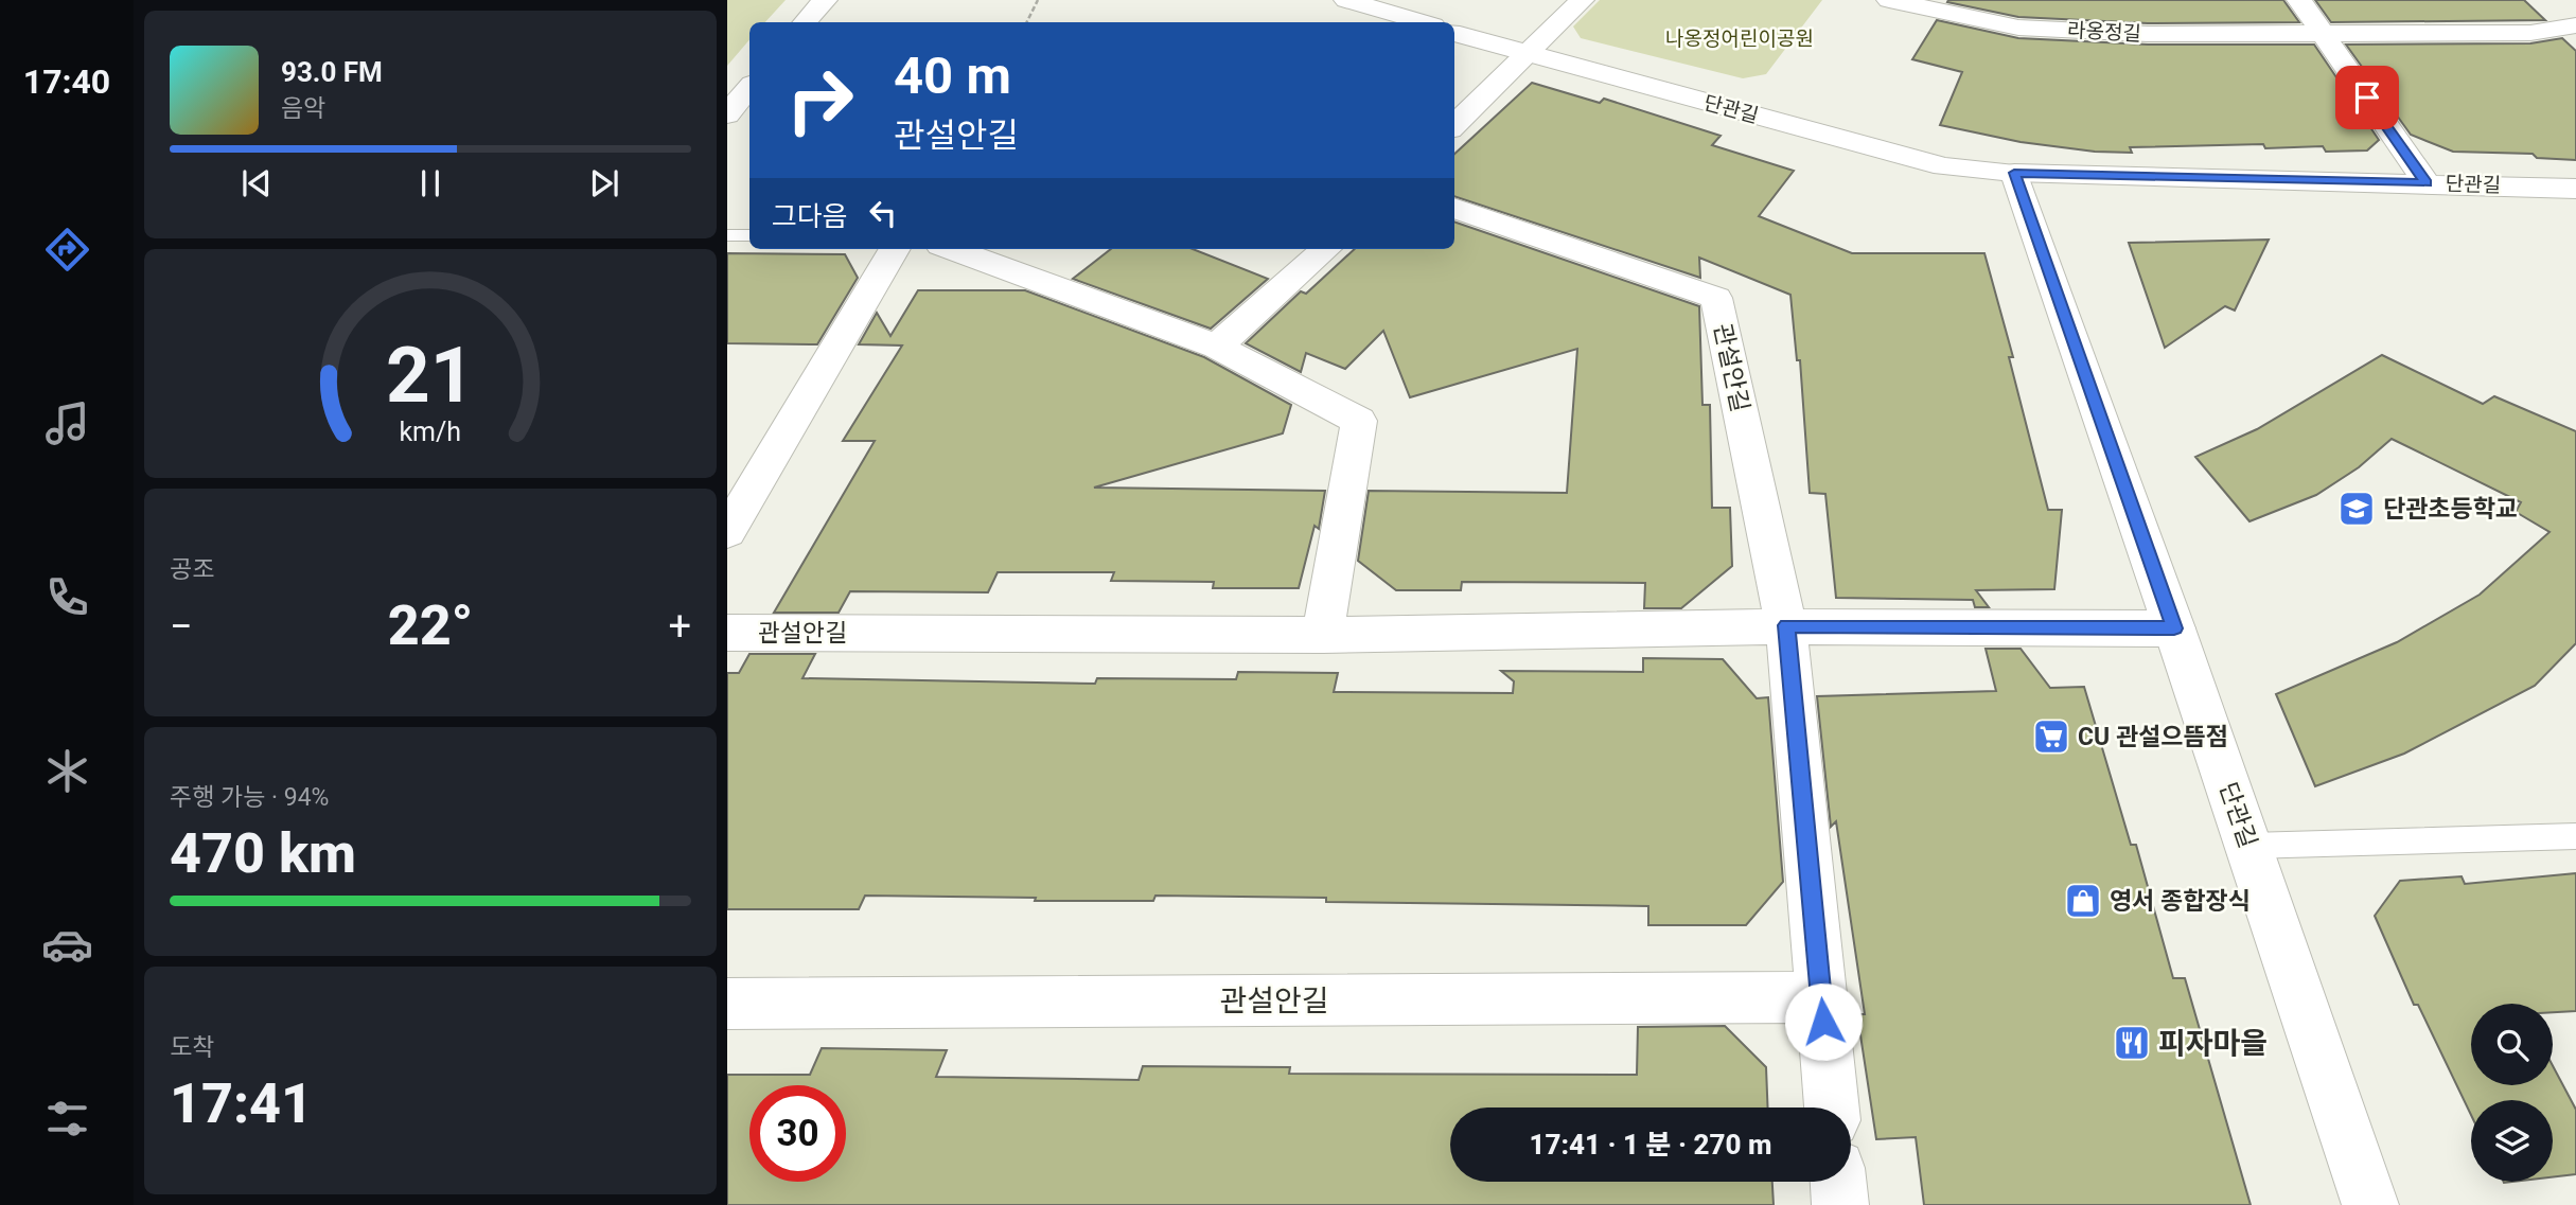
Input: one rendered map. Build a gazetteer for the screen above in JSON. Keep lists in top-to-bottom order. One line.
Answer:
{"streets":{"street":["라옹정길","단관길","관설안길"]},"crossings":[["단관길","관설안길"]],"parks":["나옹정어린이공원"],"places":{"school or university":["단관초등학교"],"supermarket":["CU 관설으뜸점"],"shop":["영서 종합장식"],"restaurant":["피자마을"]},"page":{"tabs":"17:40","turn":["40 m","관설안길"],"song":["93.0 FM","음악"],"then":"그다음","tile":["공조",["주행 가능 · 94%","470 km"],["도착","17:41"]],"heat":["−","22°","+"],"limit":"30","trip":"17:41 · 1 분 · 270 m","gauge":["21","km/h"]}}
